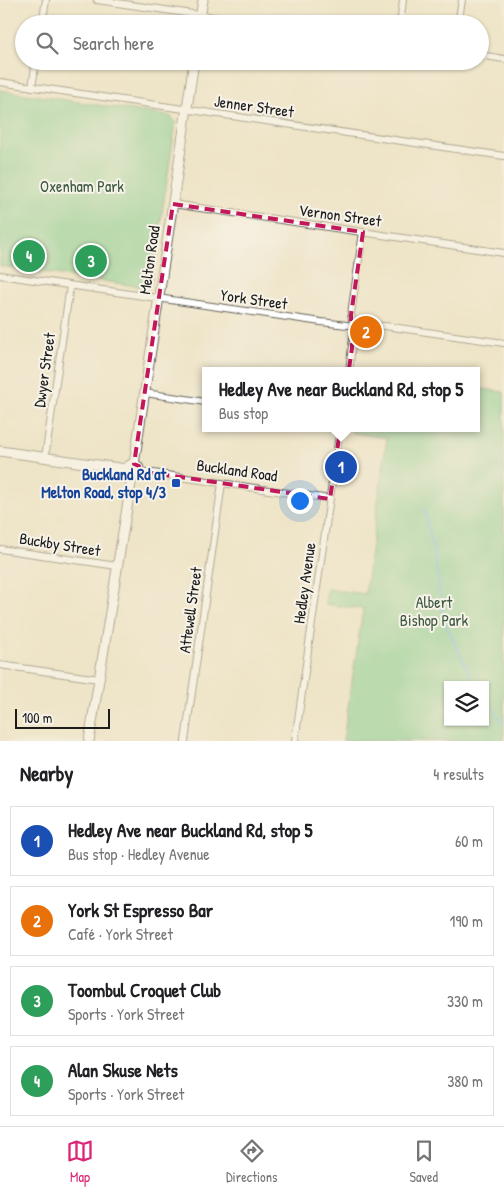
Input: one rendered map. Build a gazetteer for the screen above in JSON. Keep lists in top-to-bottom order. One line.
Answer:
{"streets":{"street":["Jenner Street","Vernon Street","Melton Road","York Street","Dwyer Street","Buckland Road","Buckby Street","Hedley Avenue","Attewell Street"]},"crossings":[["Jenner Street","Melton Road"],["Vernon Street","Melton Road"],["Melton Road","York Street"],["Melton Road","Buckland Road"],["Melton Road","Buckby Street"],["York Street","Dwyer Street"],["Dwyer Street","Buckland Road"],["Buckland Road","Hedley Avenue"],["Buckland Road","Attewell Street"]],"parks":["Oxenham Park","Albert Bishop Park"],"places":{"transit":["Buckland Rd at Melton Road, stop 4/3"]},"scale_bar":"100 m","page":{"search":"Search here","pins":["4","3","2","1"],"popup":["Hedley Ave near Buckland Rd, stop 5","Bus stop"],"scale":"100 m","heading":["Nearby","4 results"],"list":[{"mark":"1","name":"Hedley Ave near Buckland Rd, stop 5","note":"Bus stop · Hedley Avenue","value":"60 m"},{"mark":"2","name":"York St Espresso Bar","note":"Café · York Street","value":"190 m"},{"mark":"3","name":"Toombul Croquet Club","note":"Sports · York Street","value":"330 m"},{"mark":"4","name":"Alan Skuse Nets","note":"Sports · York Street","value":"380 m"}],"nav":["Map","Directions","Saved"]}}
